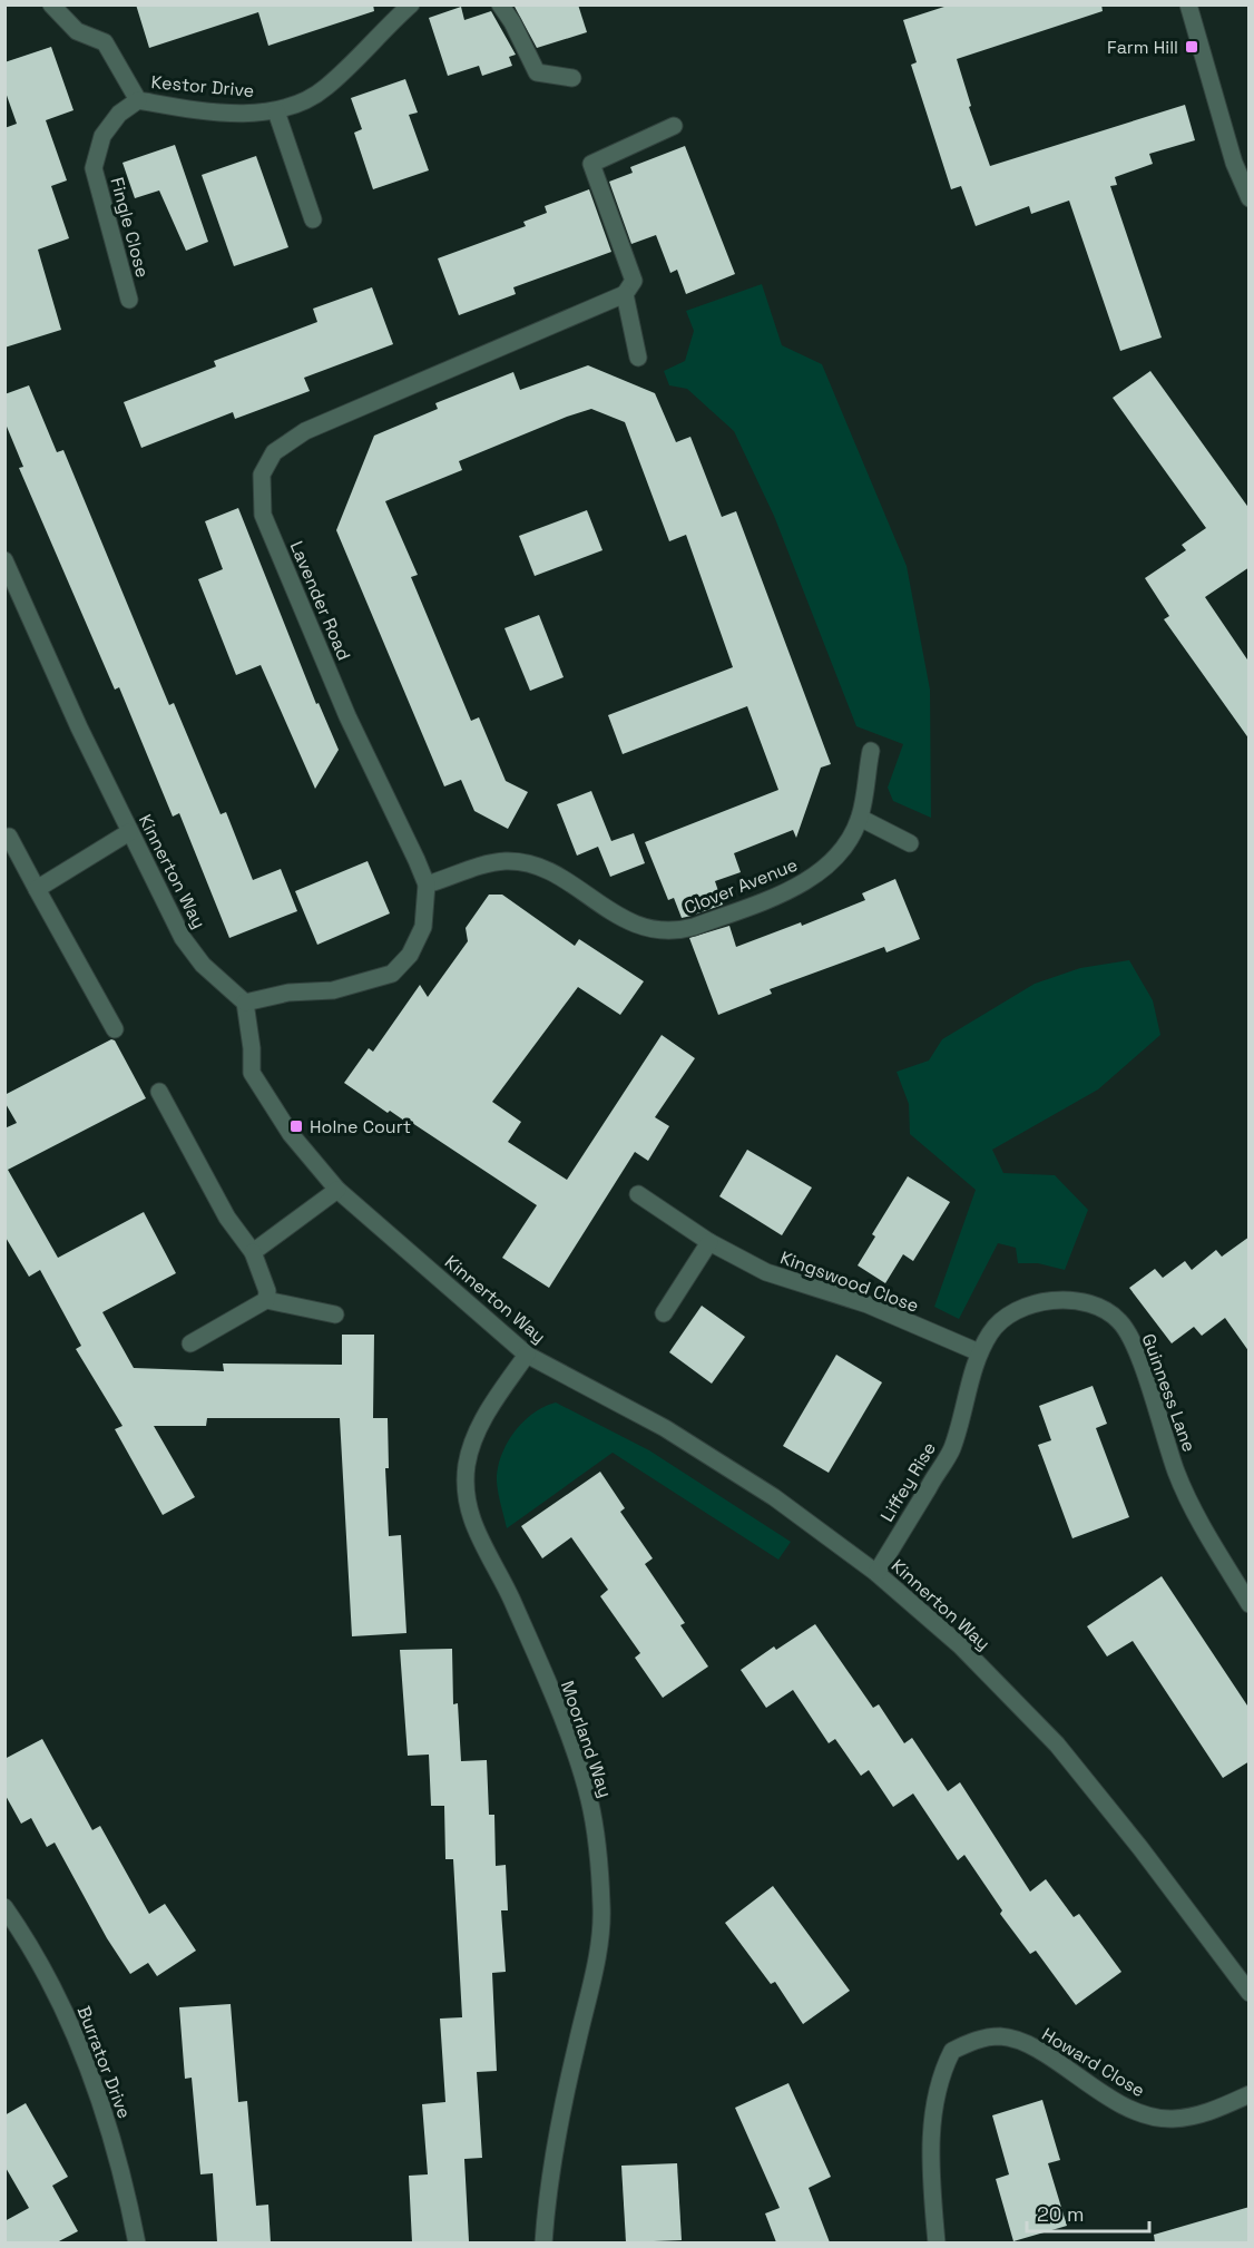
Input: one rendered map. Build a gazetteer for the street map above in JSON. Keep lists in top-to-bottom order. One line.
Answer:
{"streets":{"street":["Kestor Drive","Fingle Close","Lavender Road","Kinnerton Way","Clover Avenue","Kingswood Close","Guinness Lane","Liffey Rise","Moorland Way","Burrator Drive","Howard Close"]},"crossings":[["Kestor Drive","Fingle Close"],["Lavender Road","Kinnerton Way"],["Lavender Road","Clover Avenue"],["Kinnerton Way","Liffey Rise"],["Kinnerton Way","Moorland Way"],["Kingswood Close","Liffey Rise"],["Guinness Lane","Liffey Rise"]],"places":{"transit":["Farm Hill","Holne Court"]},"scale_bar":"20 m"}
